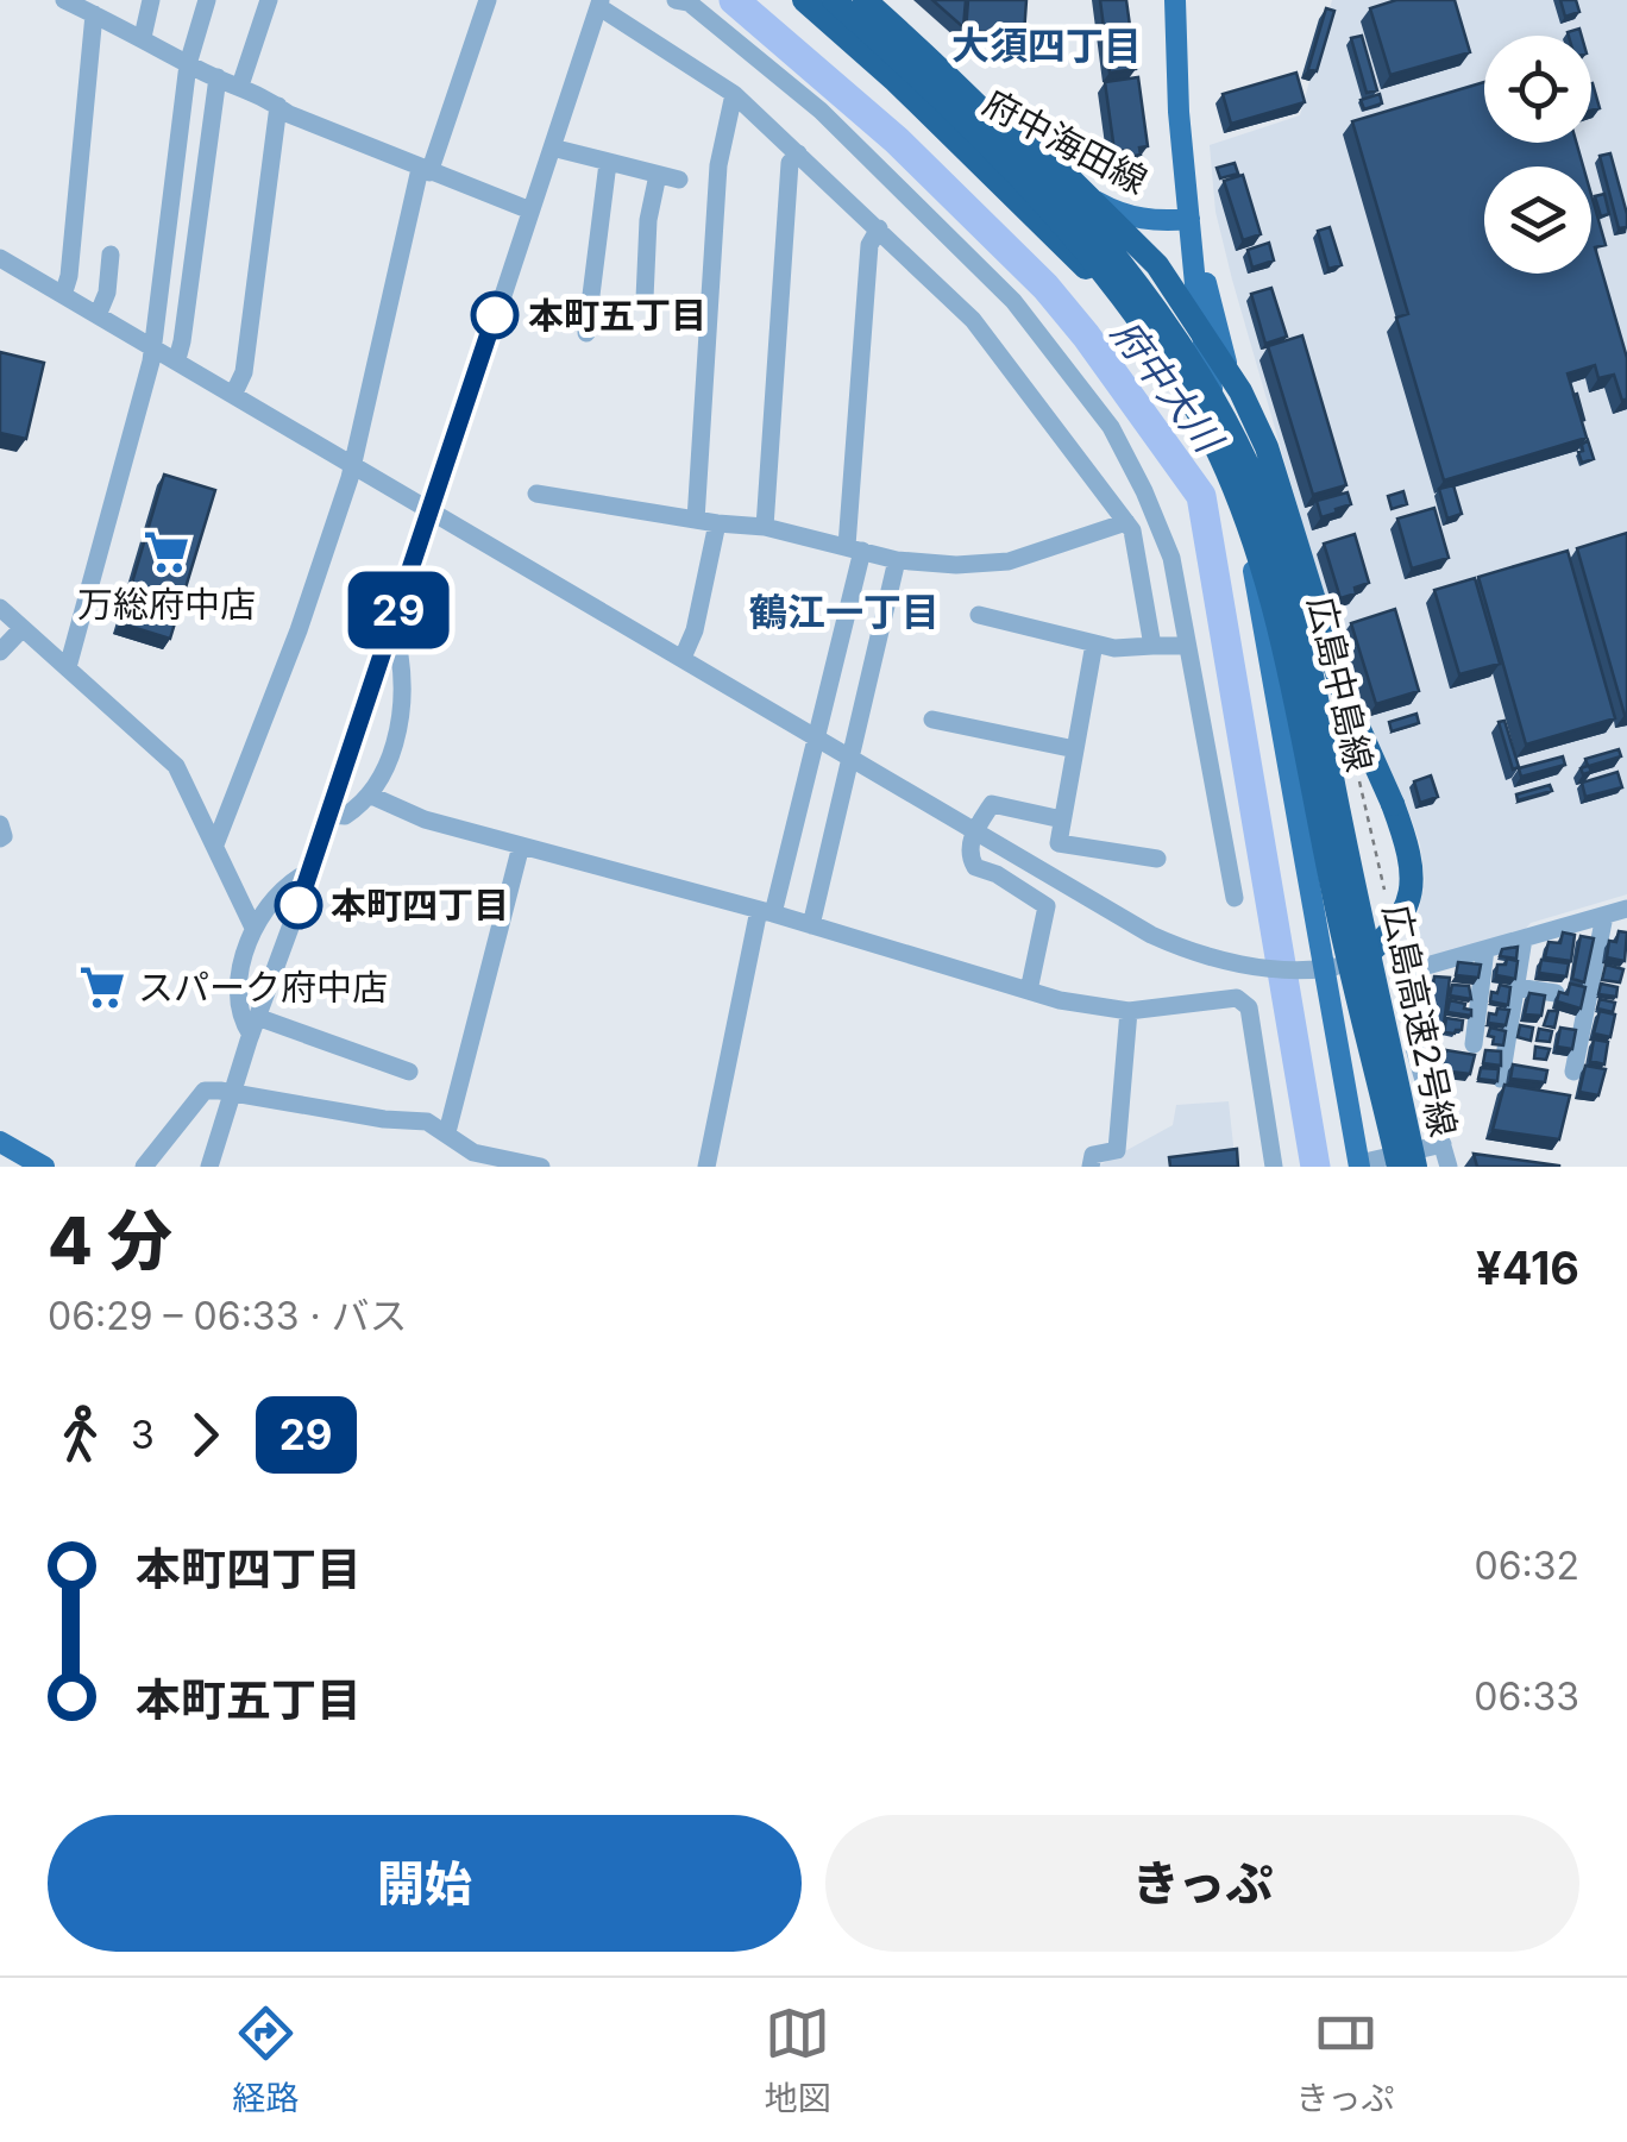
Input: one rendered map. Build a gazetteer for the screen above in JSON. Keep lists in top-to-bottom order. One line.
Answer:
{"streets":{"highway":["広島高速2号線"],"main road":["府中海田線","広島中島線"]},"crossings":[["府中海田線","広島中島線"],["広島中島線","広島高速2号線"]],"districts":["大須四丁目","鶴江一丁目"],"water":["府中大川"],"places":{"other":["本町五丁目","本町四丁目"],"supermarket":["万総府中店","スパーク府中店"]},"lines":["bus line 29"],"page":{"on_map":"29","heading":["4 分","06:29 – 06:33 · バス","¥416"],"legs":["3","29"],"list":[{"name":"本町四丁目","value":"06:32"},{"name":"本町五丁目","value":"06:33"}],"buttons":["開始","きっぷ"],"tabs":["経路","地図","きっぷ"]}}
